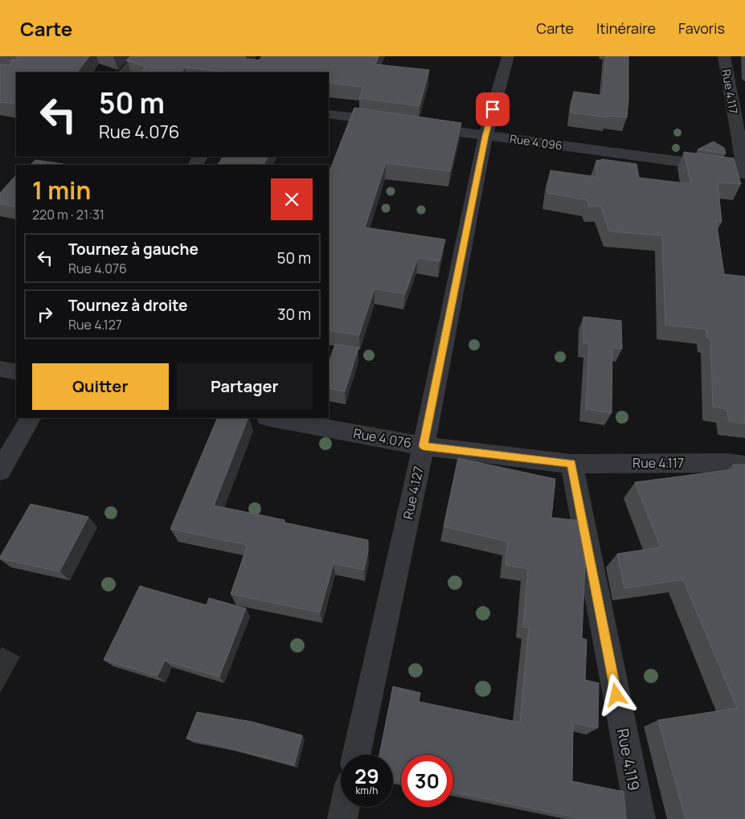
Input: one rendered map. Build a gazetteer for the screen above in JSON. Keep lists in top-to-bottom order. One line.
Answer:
{"streets":{"street":["Rue 4.117","Rue 4.096","Rue 4.076","Rue 4.127","Rue 4.119"]},"crossings":[["Rue 4.117","Rue 4.096"],["Rue 4.117","Rue 4.076"],["Rue 4.117","Rue 4.119"],["Rue 4.096","Rue 4.127"],["Rue 4.076","Rue 4.127"],["Rue 4.076","Rue 4.119"]],"page":{"header":"Carte","nav":["Carte","Itinéraire","Favoris"],"turn":["50 m","Rue 4.076"],"heading":["1 min","220 m · 21:31"],"list":[{"name":"Tournez à gauche","note":"Rue 4.076","value":"50 m"},{"name":"Tournez à droite","note":"Rue 4.127","value":"30 m"}],"buttons":["Quitter","Partager"],"speed":"29 km/h","limit":"30"}}
